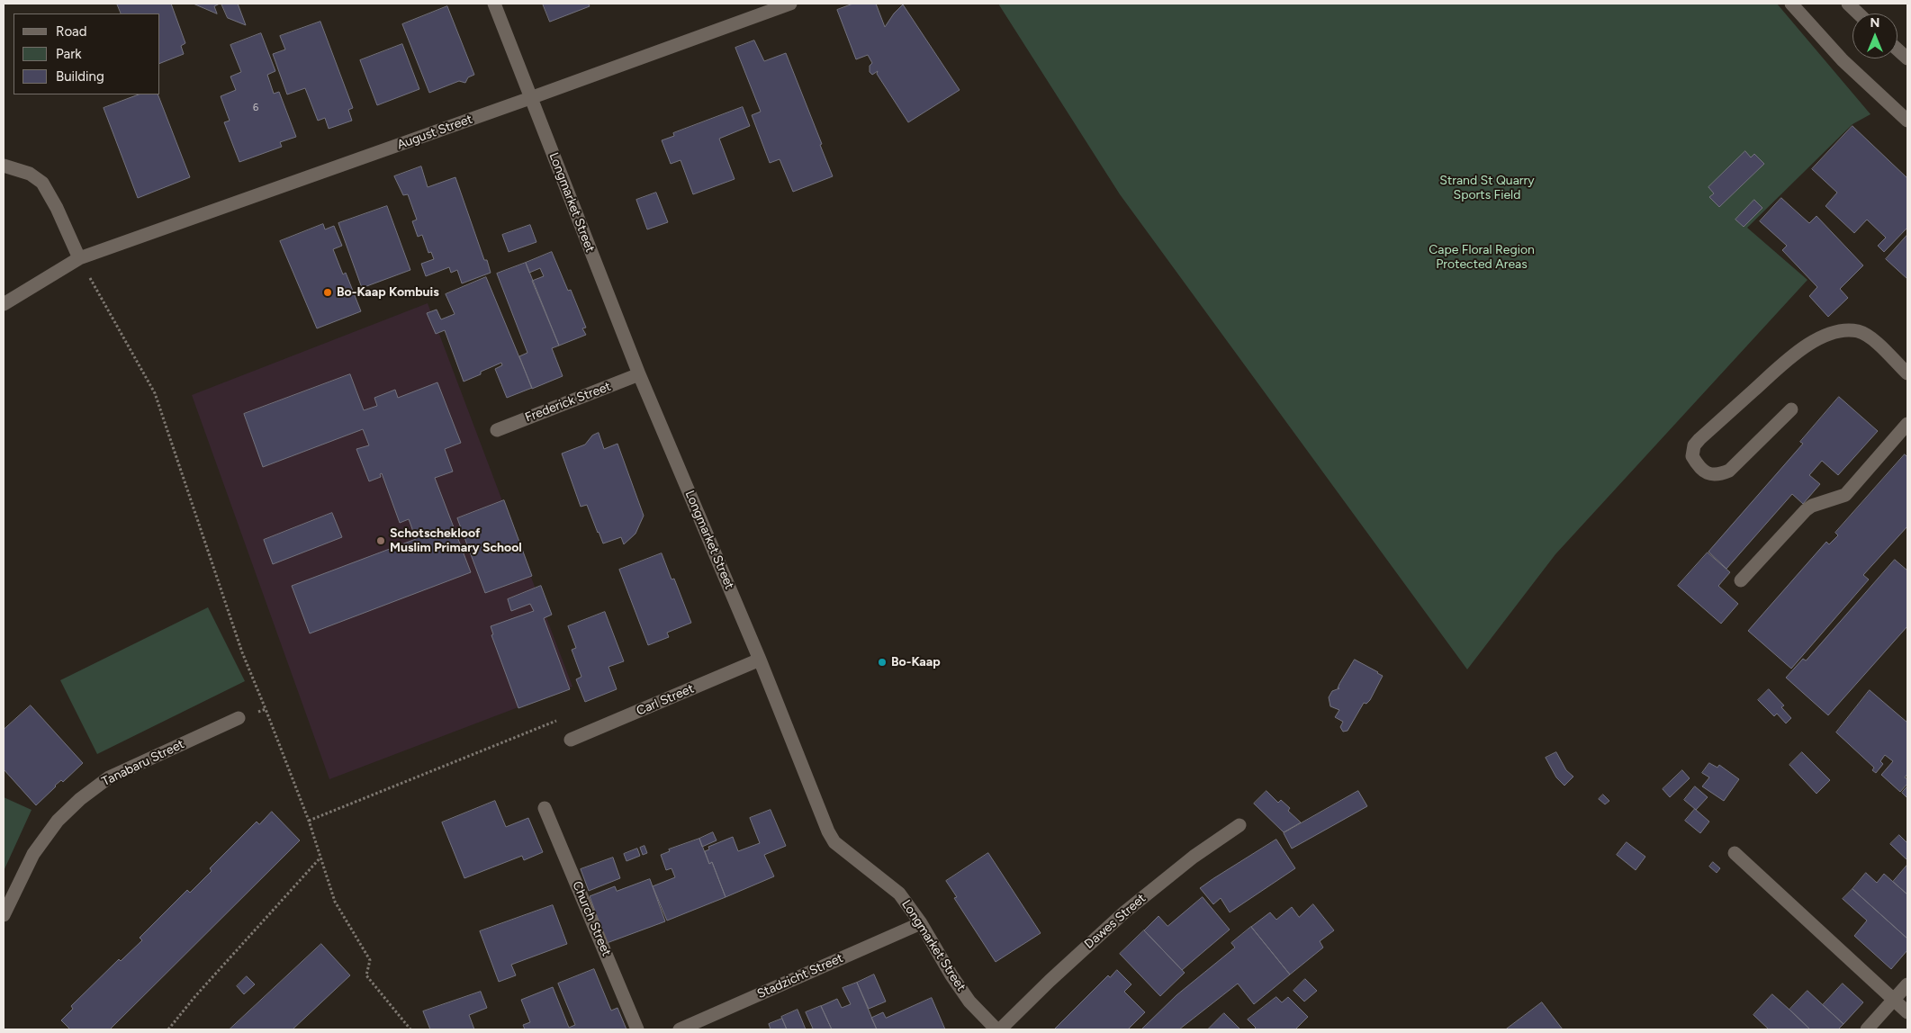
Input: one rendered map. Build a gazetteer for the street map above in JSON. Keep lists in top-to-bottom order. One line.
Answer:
{"streets":{"street":["August Street","Longmarket Street","Frederick Street","Carl Street","Tanabaru Street","Church Street","Dawes Street","Stadzicht Street"]},"crossings":[["August Street","Longmarket Street"],["Longmarket Street","Frederick Street"],["Longmarket Street","Carl Street"],["Longmarket Street","Stadzicht Street"]],"parks":["Strand St Quarry Sports Field","Cape Floral Region Protected Areas"],"places":["Bo-Kaap Kombuis","Schotschekloof Muslim Primary School","Bo-Kaap"],"house_numbers":["6"],"legend":["Road","Park","Building"],"north":"top"}
